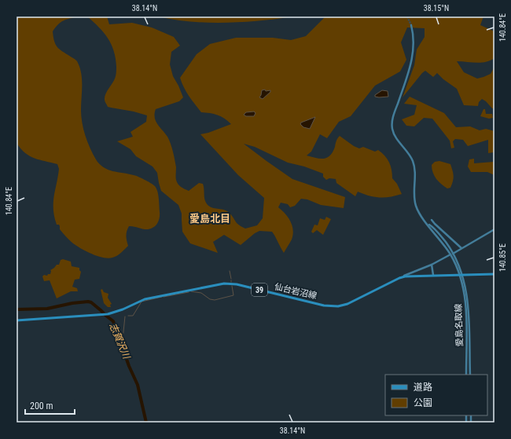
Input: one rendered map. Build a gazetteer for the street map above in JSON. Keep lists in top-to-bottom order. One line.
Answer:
{"streets":{"main road":["39","仙台岩沼線"],"street":["愛島名取線"]},"crossings":[["仙台岩沼線","愛島名取線"]],"districts":["愛島北目"],"water":["志賀沢川"],"legend":["道路","公園"],"scale_bar":"200 m","coordinates":["38.14°N","38.15°N","140.84°E","140.85°E"]}
